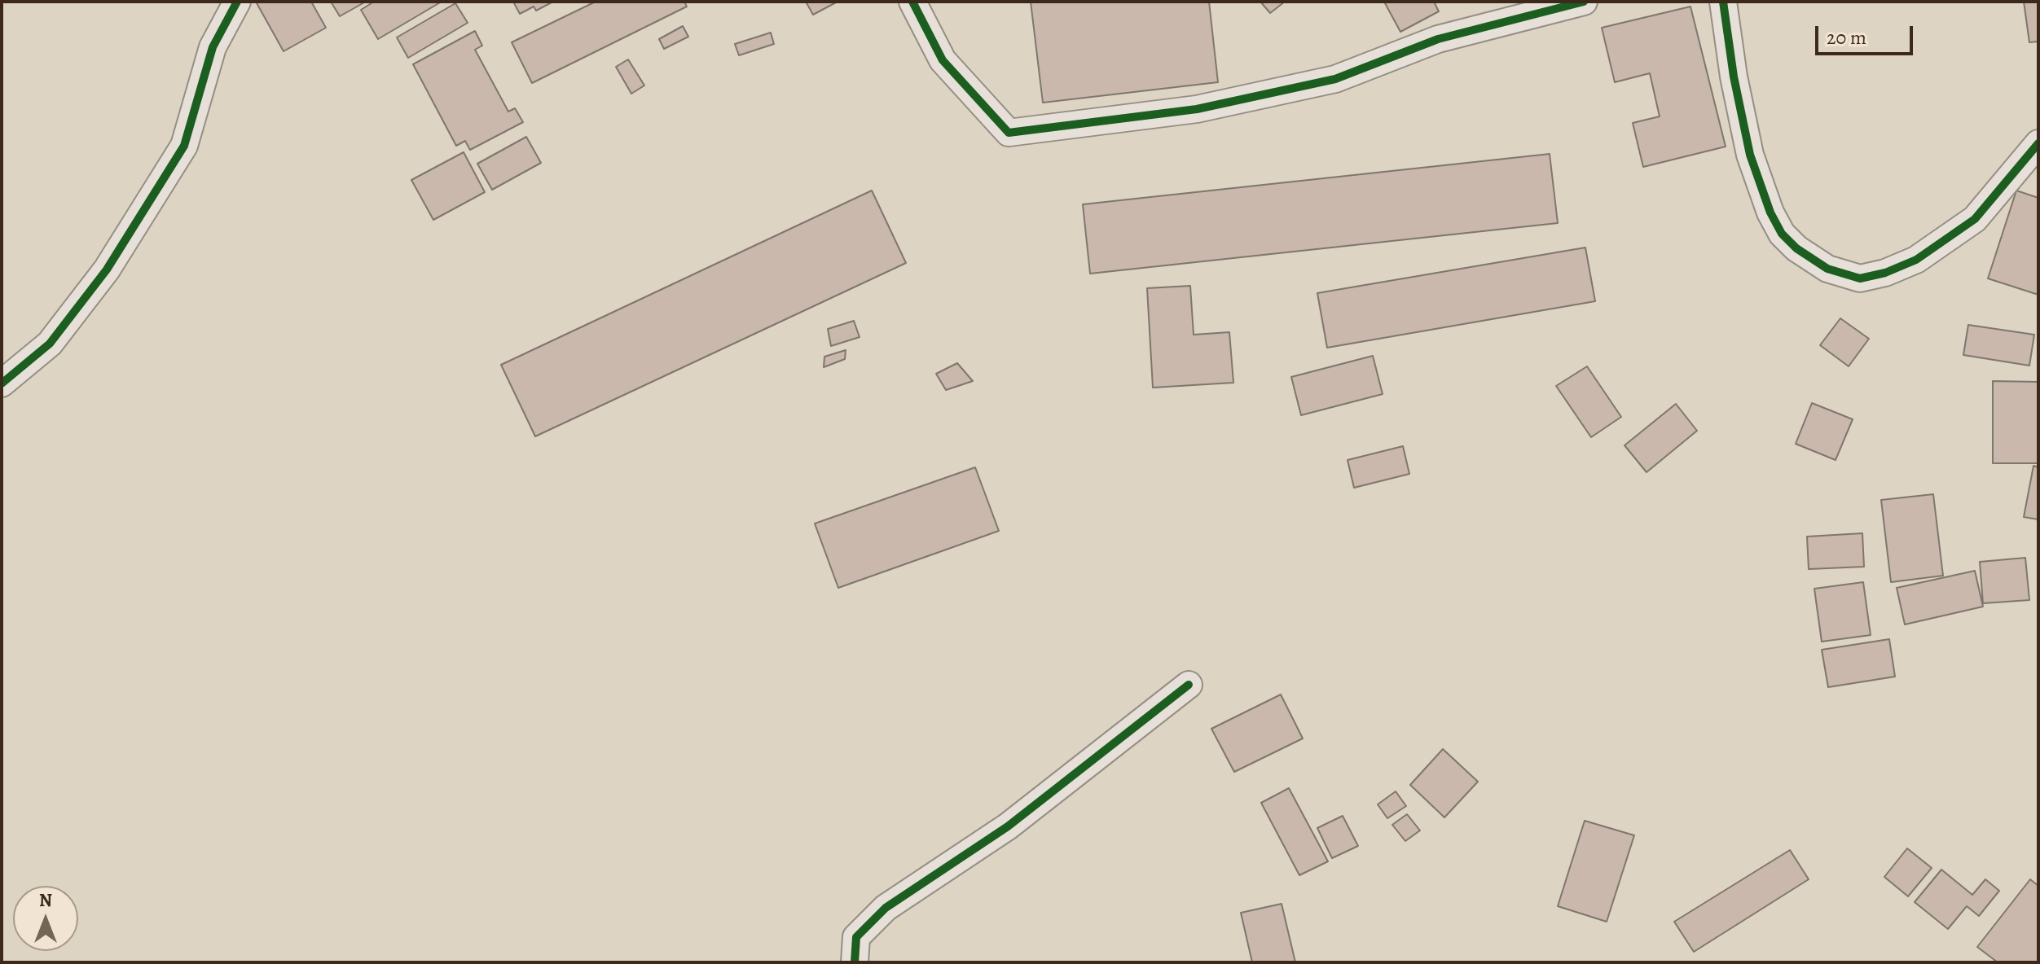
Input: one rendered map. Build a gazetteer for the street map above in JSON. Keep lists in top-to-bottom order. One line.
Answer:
{"scale_bar":"20 m","north":"top"}
